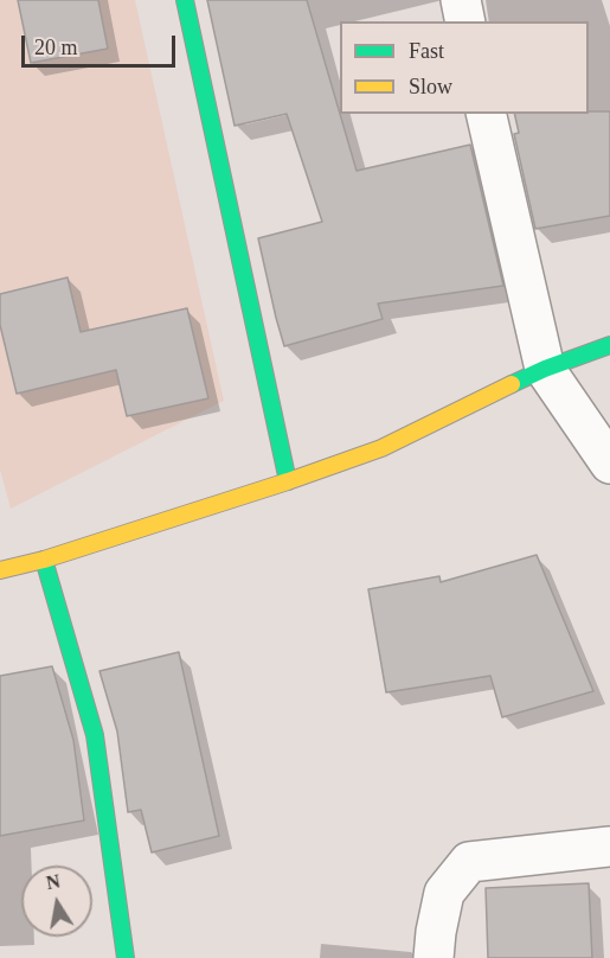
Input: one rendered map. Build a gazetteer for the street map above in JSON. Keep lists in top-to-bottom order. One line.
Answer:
{"legend":["Fast","Slow"],"scale_bar":"20 m","north":"top"}
